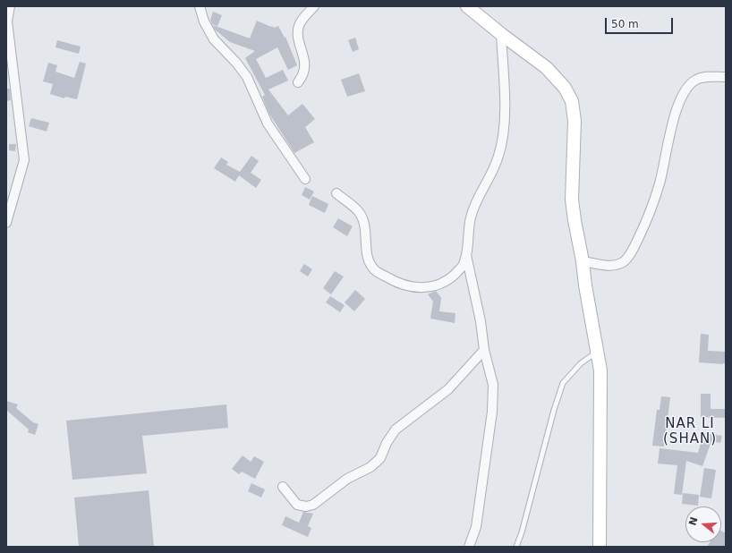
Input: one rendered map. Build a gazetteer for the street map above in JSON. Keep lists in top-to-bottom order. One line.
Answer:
{"districts":["NAR LI (SHAN)"],"scale_bar":"50 m","north":"left"}
